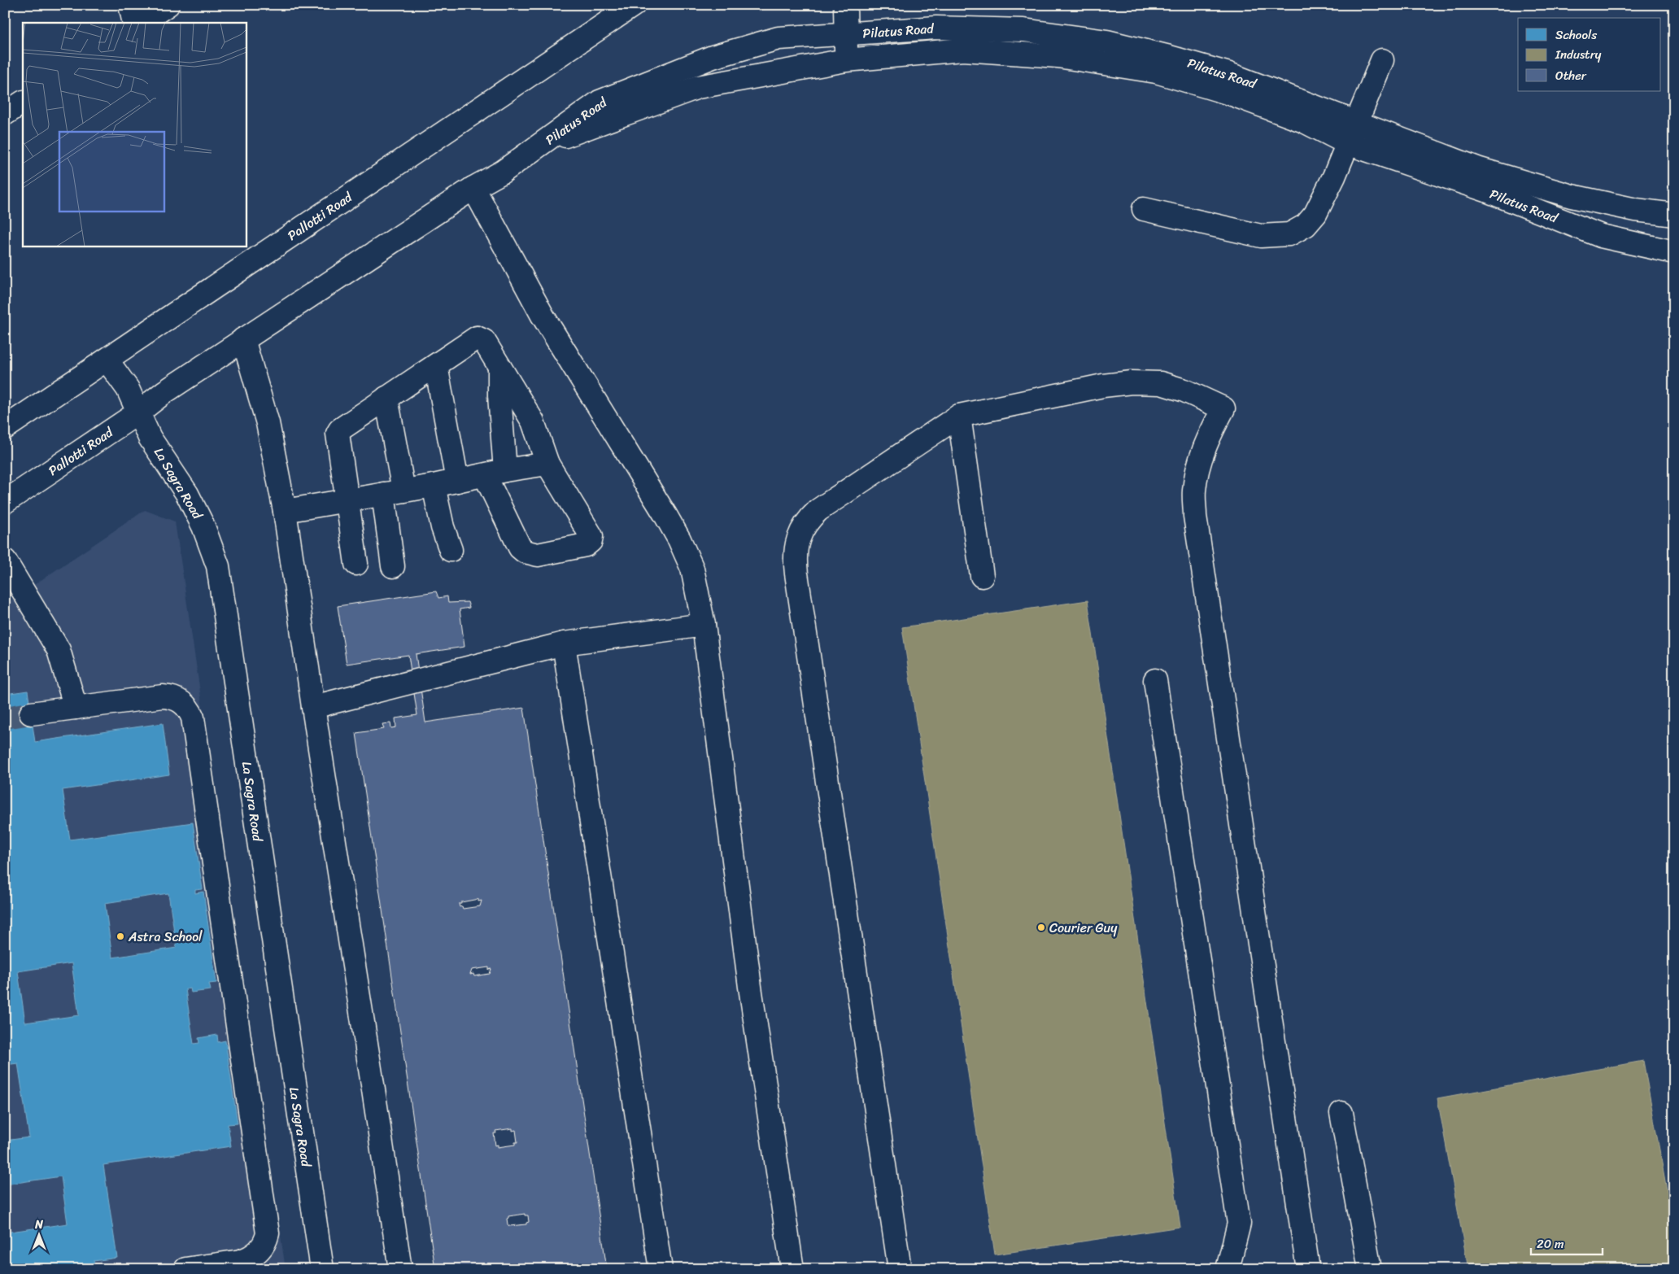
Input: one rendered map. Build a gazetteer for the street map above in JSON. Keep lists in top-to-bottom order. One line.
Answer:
{"streets":{"street":["Pilatus Road","Pallotti Road","La Sagra Road"]},"crossings":[["Pilatus Road","Pallotti Road"],["Pallotti Road","La Sagra Road"]],"places":["Courier Guy","Astra School"],"legend":["Schools","Industry","Other"],"scale_bar":"20 m","north":"top"}
